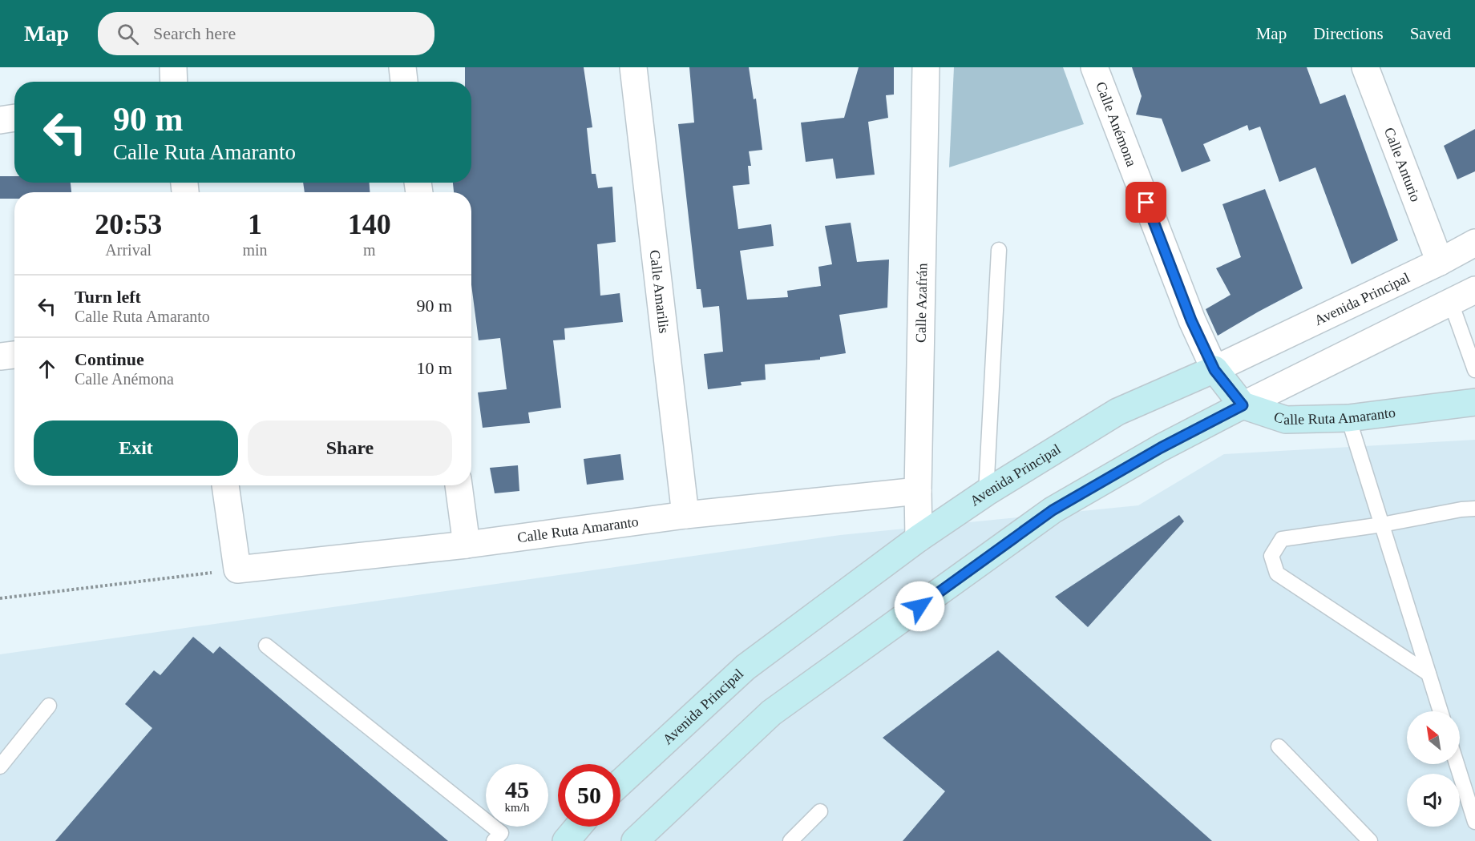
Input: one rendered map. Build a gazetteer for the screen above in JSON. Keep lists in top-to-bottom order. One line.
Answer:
{"streets":{"main road":["Avenida Principal","Calle Ruta Amaranto"],"street":["Calle Anémona","Calle Anturio","Calle Amarilis","Calle Azafrán"]},"crossings":[["Calle Anémona","Avenida Principal"],["Calle Anturio","Avenida Principal"],["Calle Amarilis","Calle Ruta Amaranto"],["Avenida Principal","Calle Azafrán"],["Calle Azafrán","Calle Ruta Amaranto"]],"north":"top left","page":{"header":"Map","search":"Search here","nav":["Map","Directions","Saved"],"turn":["90 m","Calle Ruta Amaranto"],"eta":["20:53","Arrival","1","min","140","m"],"list":[{"name":"Turn left","note":"Calle Ruta Amaranto","value":"90 m"},{"name":"Continue","note":"Calle Anémona","value":"10 m"}],"buttons":["Exit","Share"],"speed":"45 km/h","limit":"50"}}
